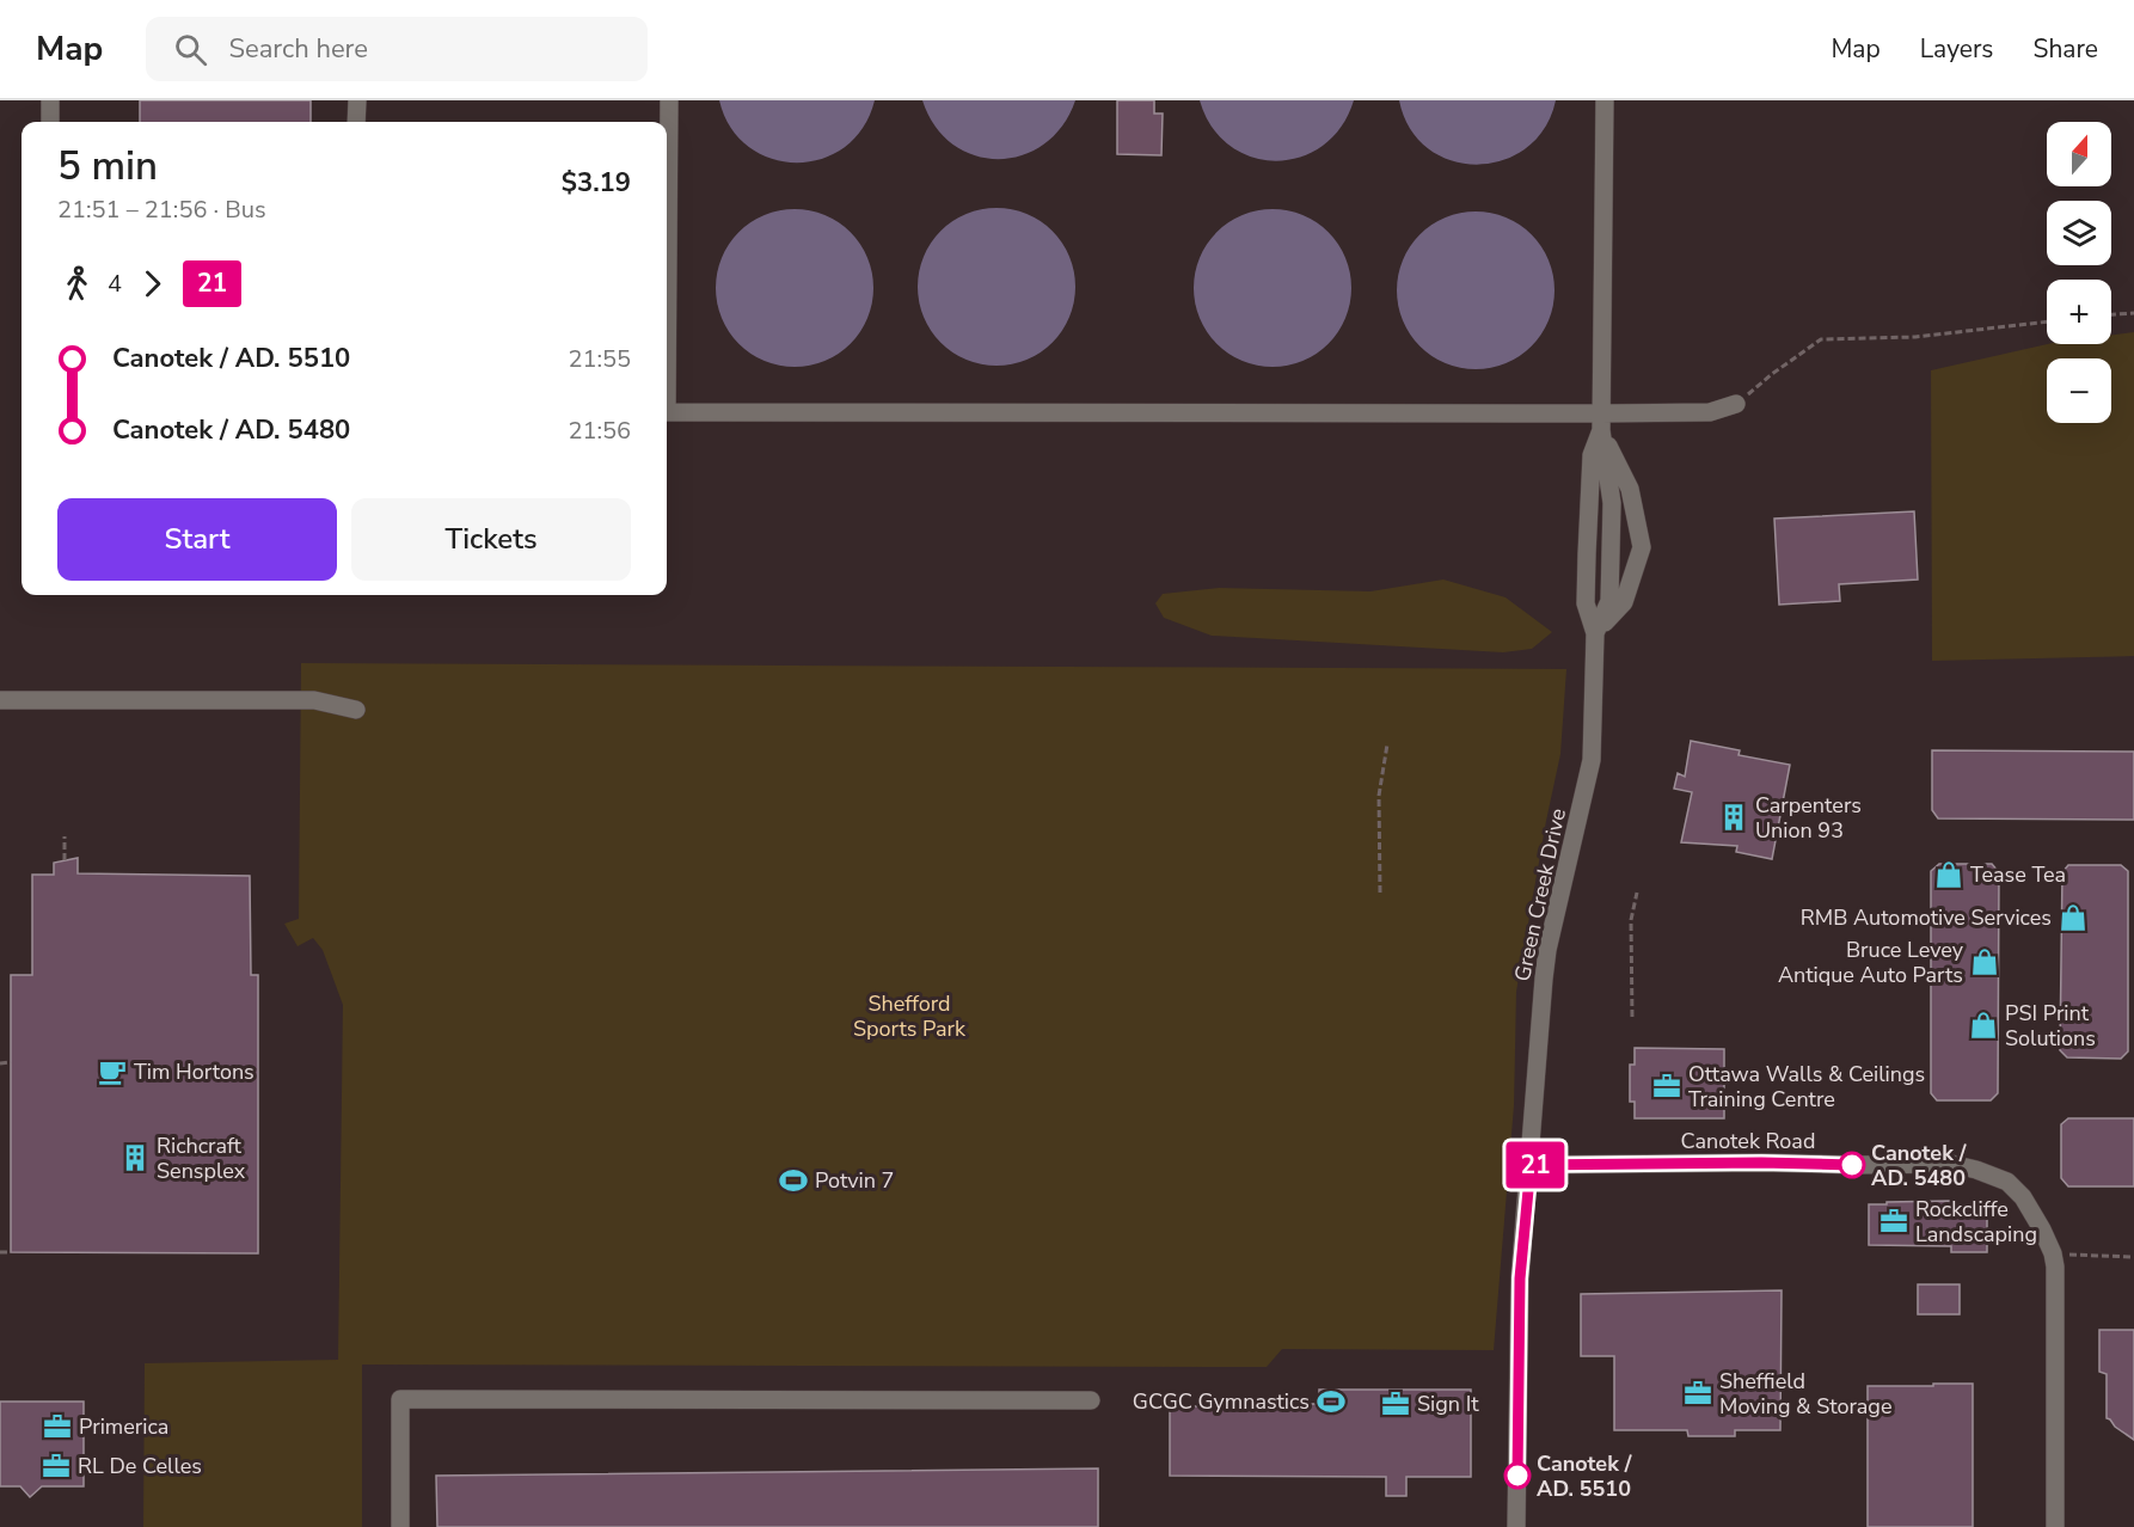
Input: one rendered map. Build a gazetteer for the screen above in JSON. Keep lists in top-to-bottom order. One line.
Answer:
{"streets":{"street":["Green Creek Drive","Canotek Road"]},"crossings":[["Green Creek Drive","Canotek Road"]],"parks":["Shefford Sports Park"],"places":{"building":["Carpenters Union 93","Richcraft Sensplex"],"shop":["Tease Tea","RMB Automotive Services","Bruce Levey Antique Auto Parts","PSI Print Solutions"],"cafe":["Tim Hortons"],"office":["Ottawa Walls & Ceilings Training Centre","Rockcliffe Landscaping","Sheffield Moving & Storage","Sign It","Primerica","RL De Celles"],"other":["Canotek / AD. 5480","Canotek / AD. 5510"],"sports":["Potvin 7","GCGC Gymnastics"]},"lines":["bus line 21"],"north":"top","page":{"header":"Map","search":"Search here","nav":["Map","Layers","Share"],"on_map":"21","map_buttons":["+","−"],"heading":["5 min","21:51 – 21:56 · Bus","$3.19"],"legs":["4","21"],"list":[{"name":"Canotek / AD. 5510","value":"21:55"},{"name":"Canotek / AD. 5480","value":"21:56"}],"buttons":["Start","Tickets"]}}
